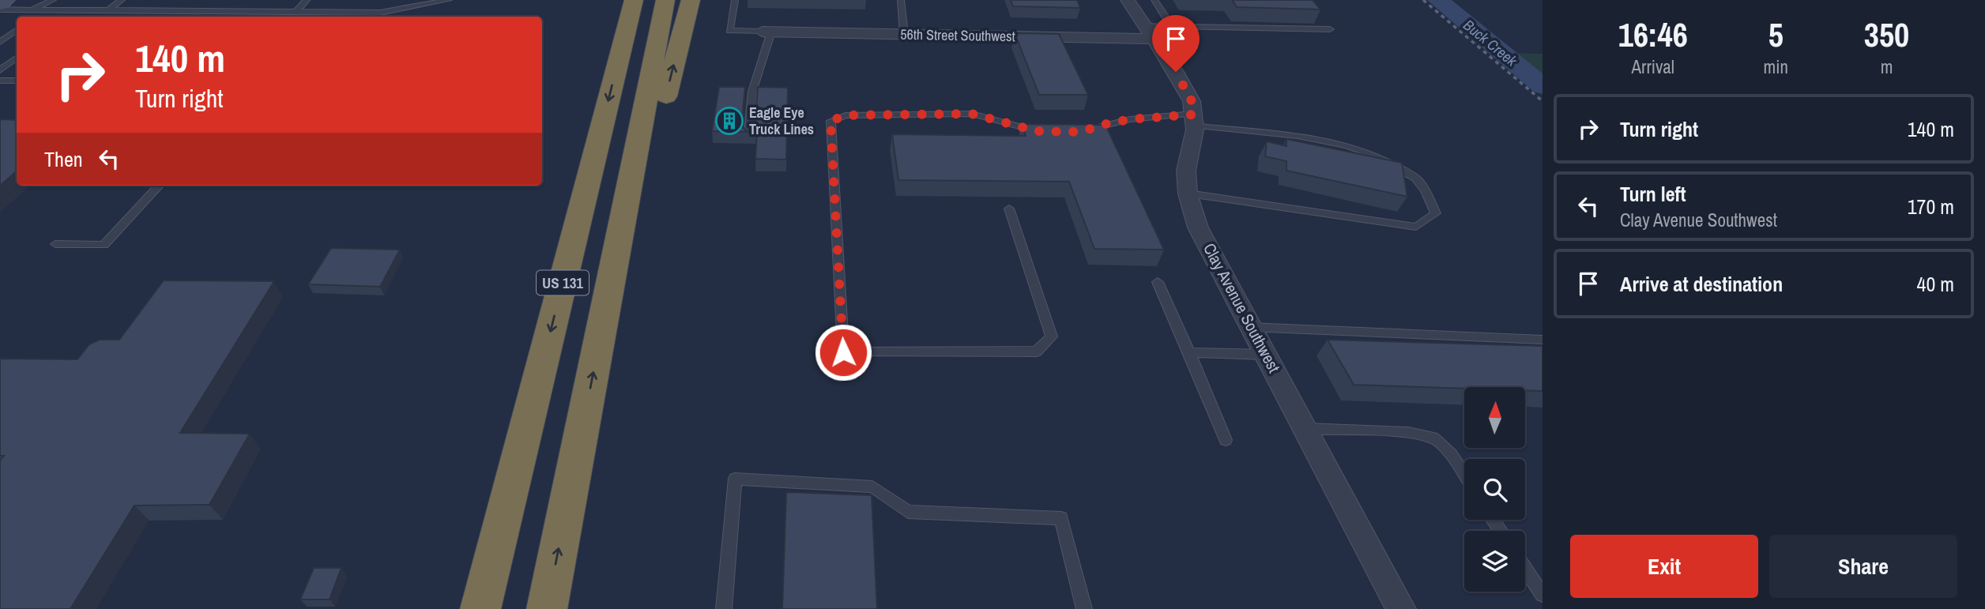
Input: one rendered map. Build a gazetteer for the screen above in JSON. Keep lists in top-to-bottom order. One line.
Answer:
{"streets":{"highway":["US 131"],"street":["56th Street Southwest","Clay Avenue Southwest"]},"crossings":[["56th Street Southwest","Clay Avenue Southwest"]],"water":["Buck Creek"],"places":{"building":["Eagle Eye Truck Lines"]},"north":"top","page":{"eta":["16:46","Arrival","5","min","350","m"],"turn":["140 m","Turn right"],"list":[{"name":"Turn right","value":"140 m"},{"name":"Turn left","note":"Clay Avenue Southwest","value":"170 m"},{"name":"Arrive at destination","value":"40 m"}],"then":"Then","buttons":["Exit","Share"]}}
